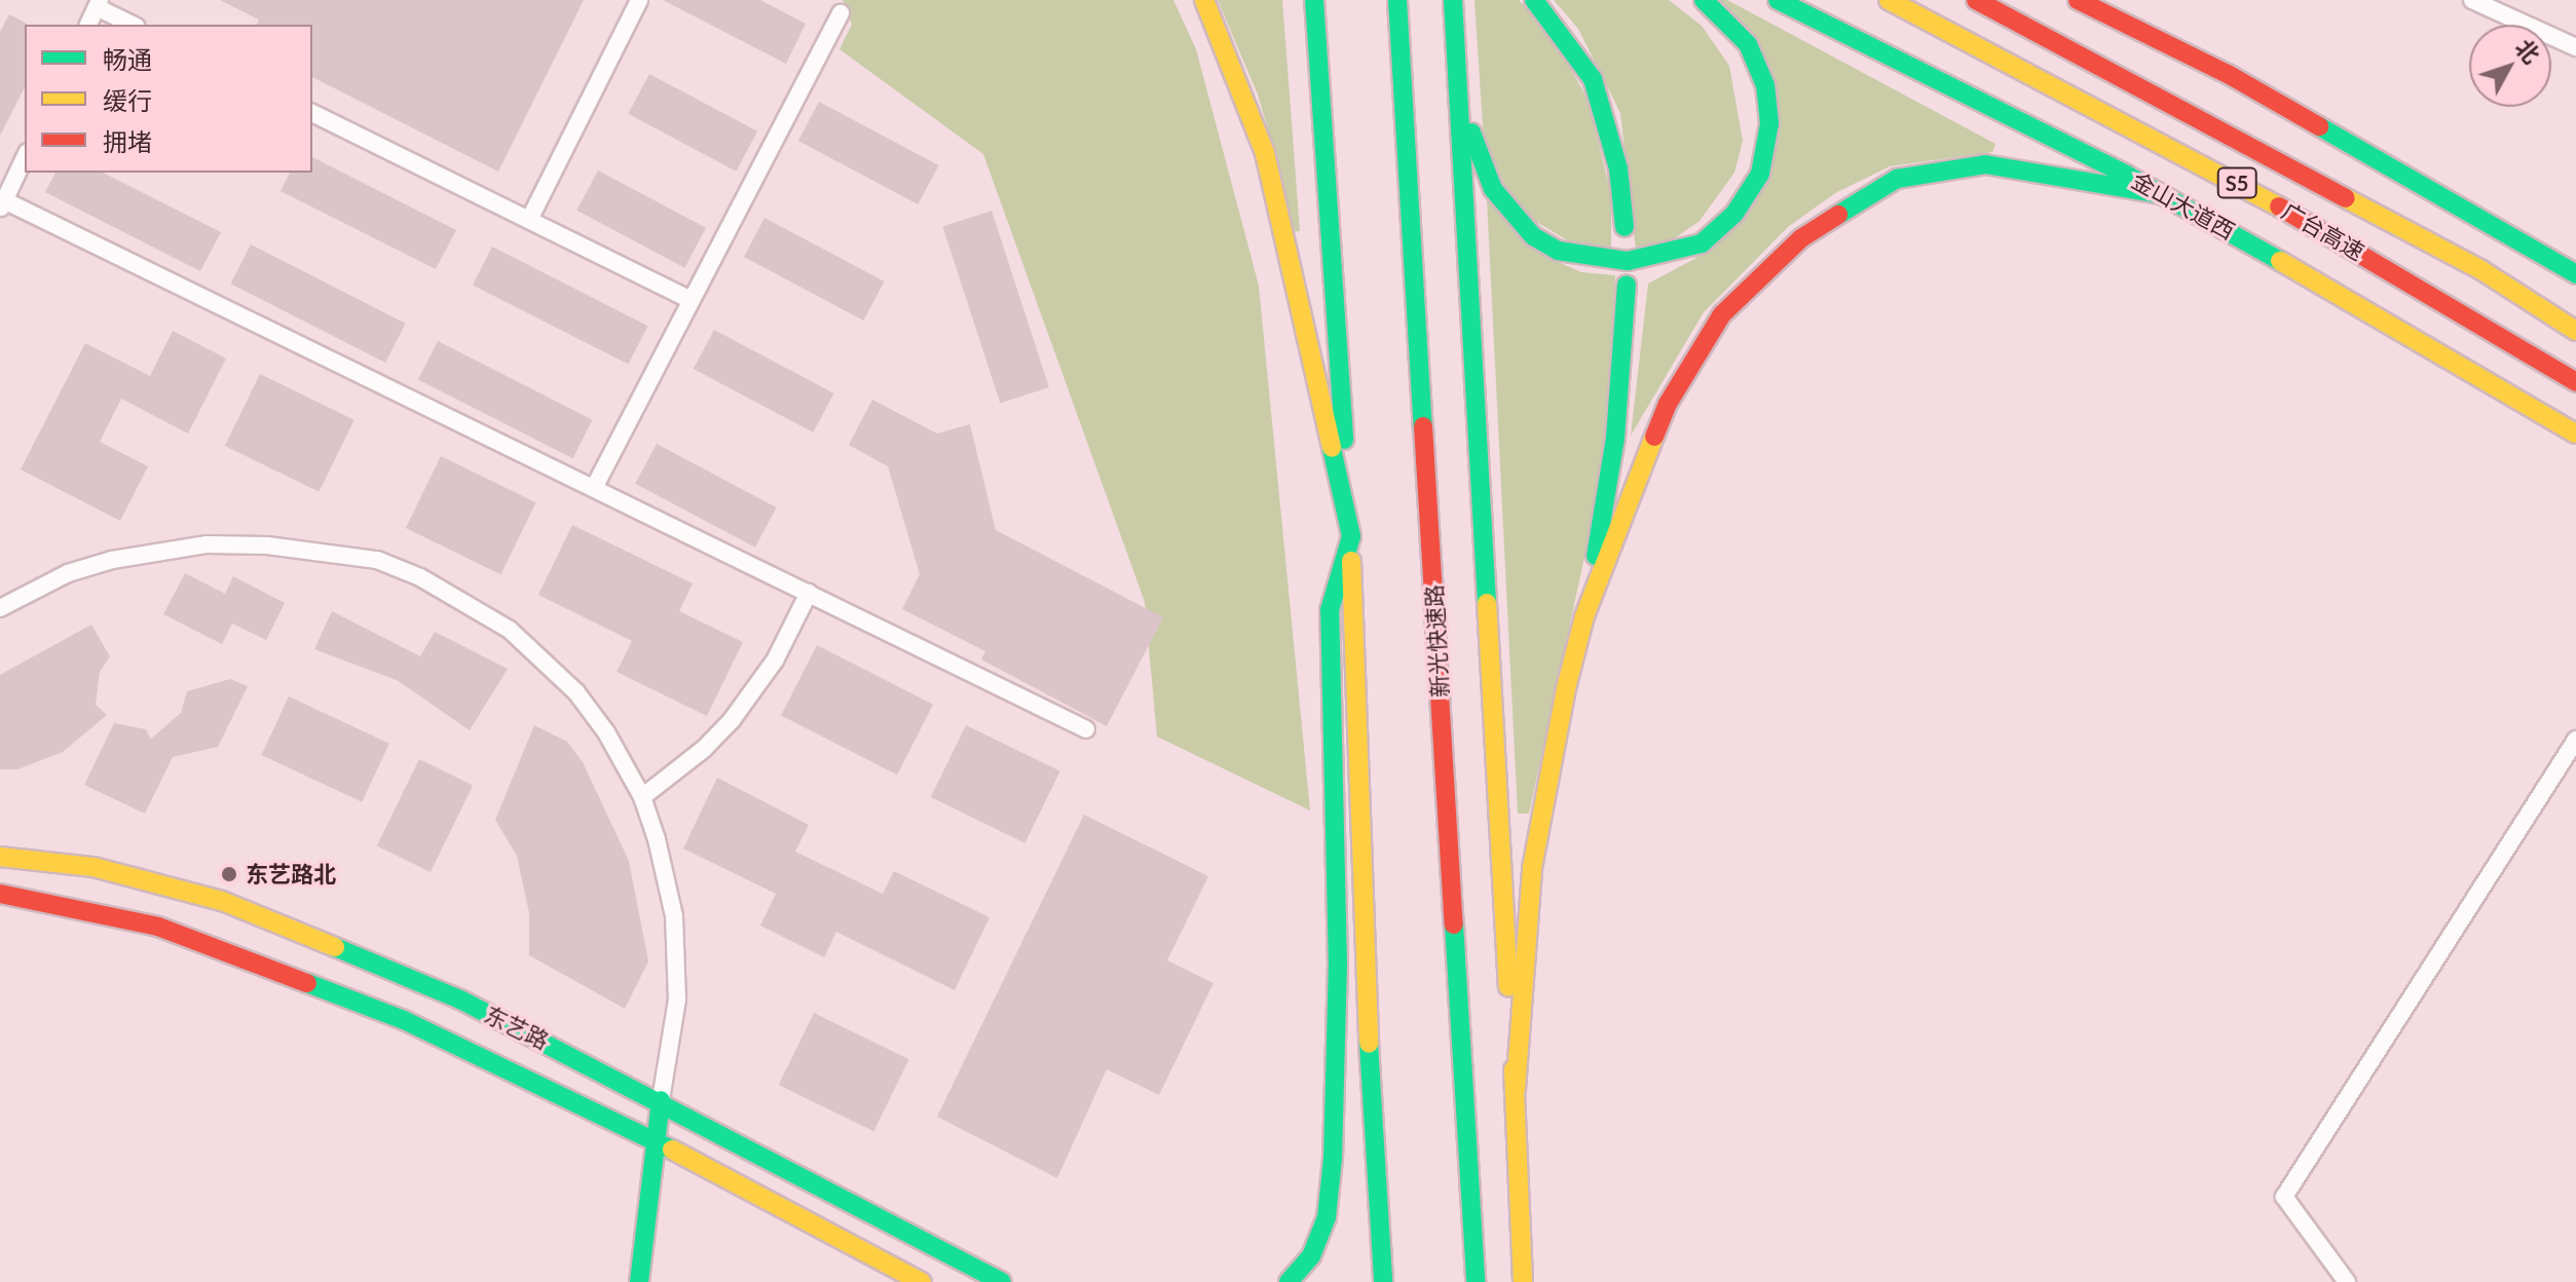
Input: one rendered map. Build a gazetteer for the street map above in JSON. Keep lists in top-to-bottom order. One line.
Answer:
{"streets":{"main road":["S5","金山大道西","广台高速","新光快速路","东艺路"]},"places":["东艺路北"],"legend":["畅通","缓行","拥堵"],"north":"top right"}
